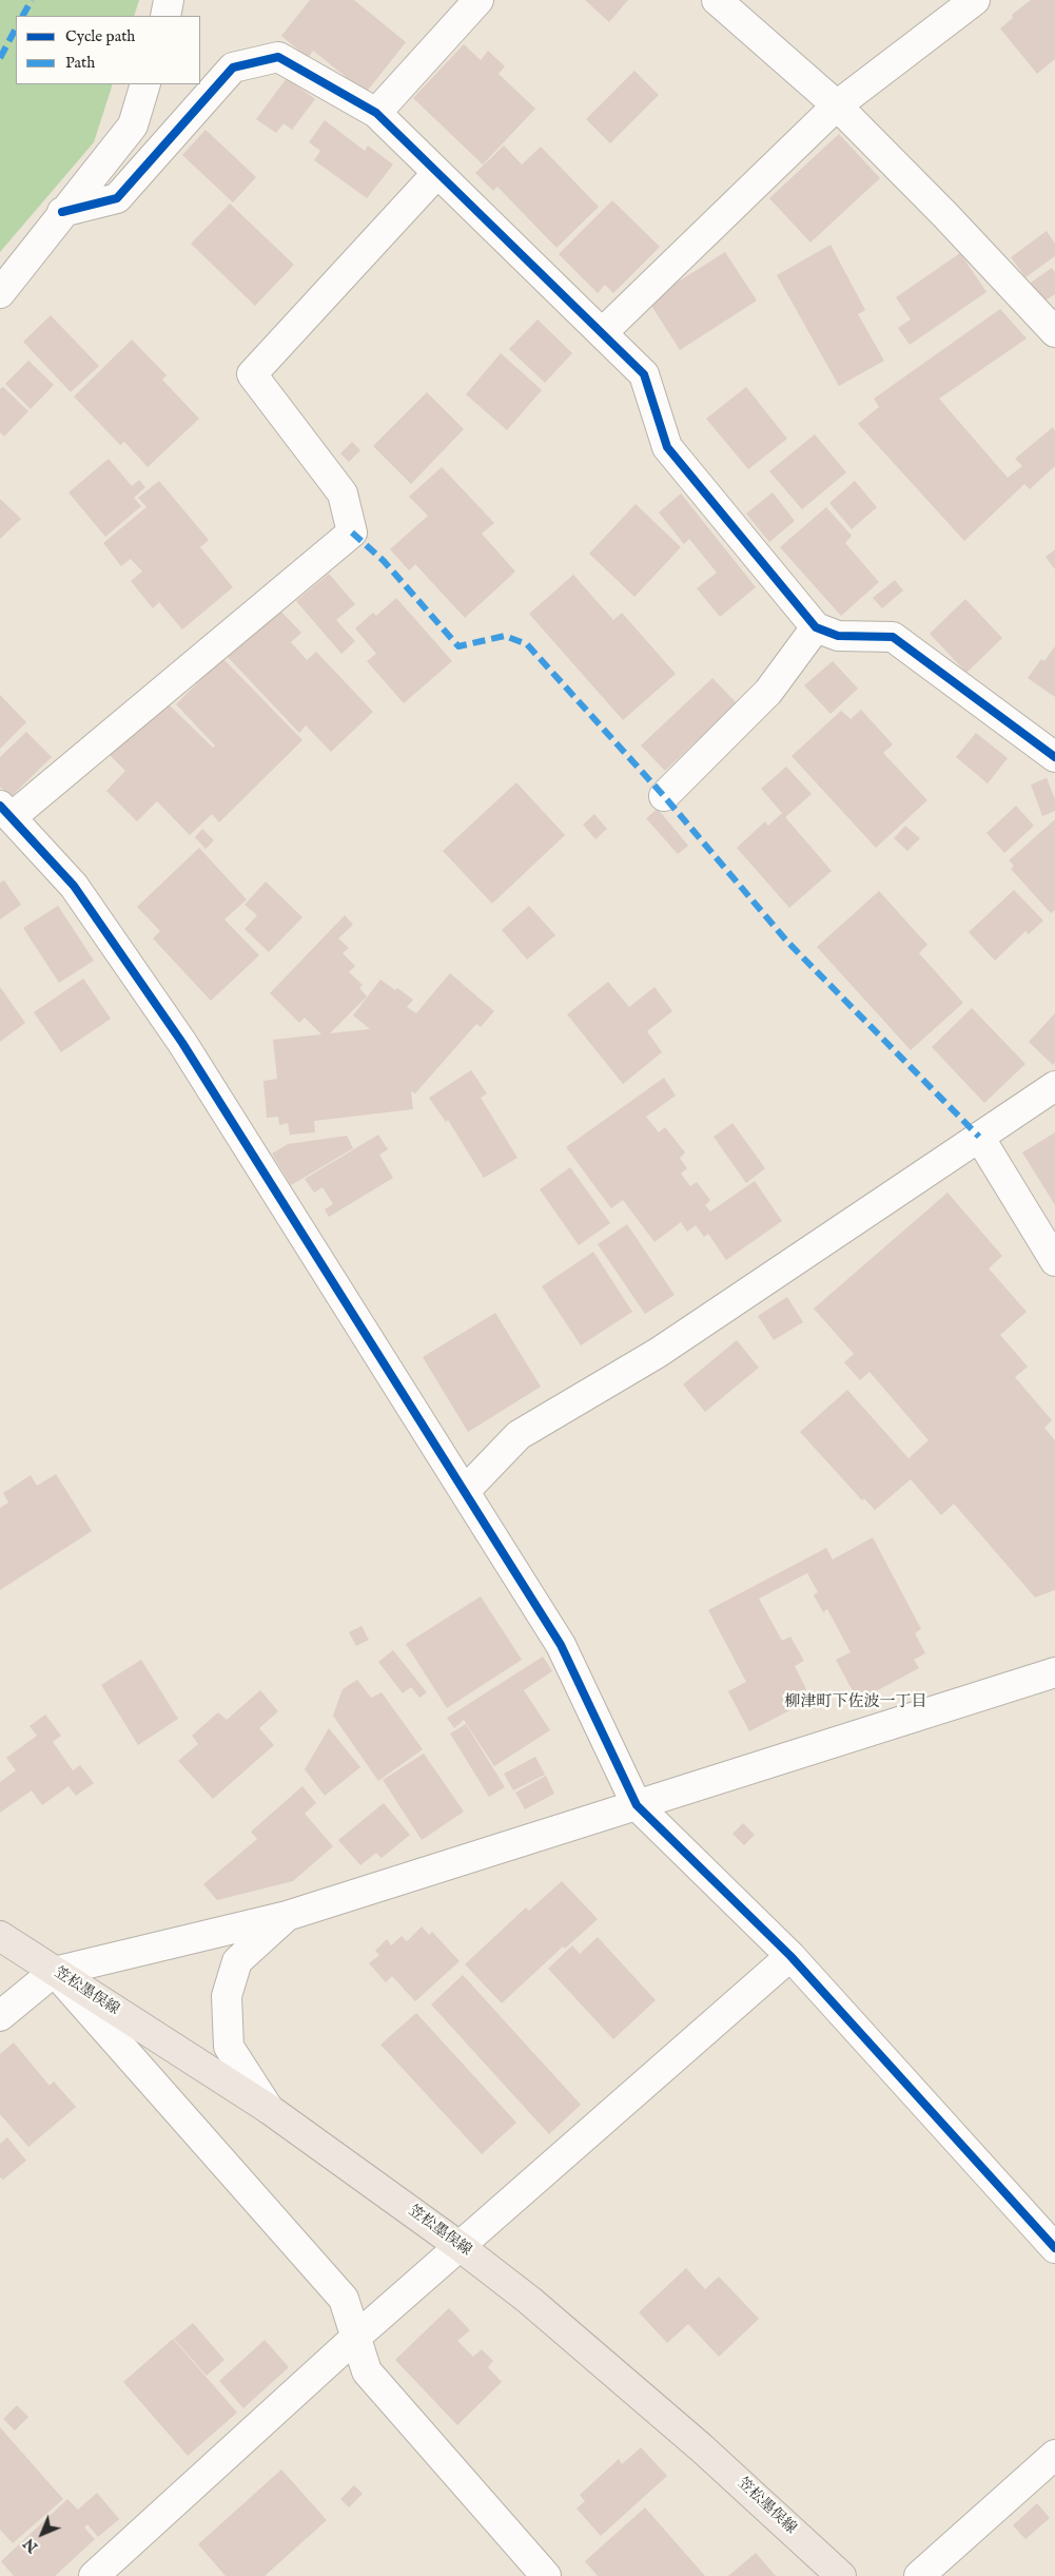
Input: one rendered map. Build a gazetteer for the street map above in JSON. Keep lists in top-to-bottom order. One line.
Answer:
{"streets":{"main road":["笠松墨俣線"]},"districts":["柳津町下佐波一丁目"],"legend":["Cycle path","Path"],"north":"bottom left"}
